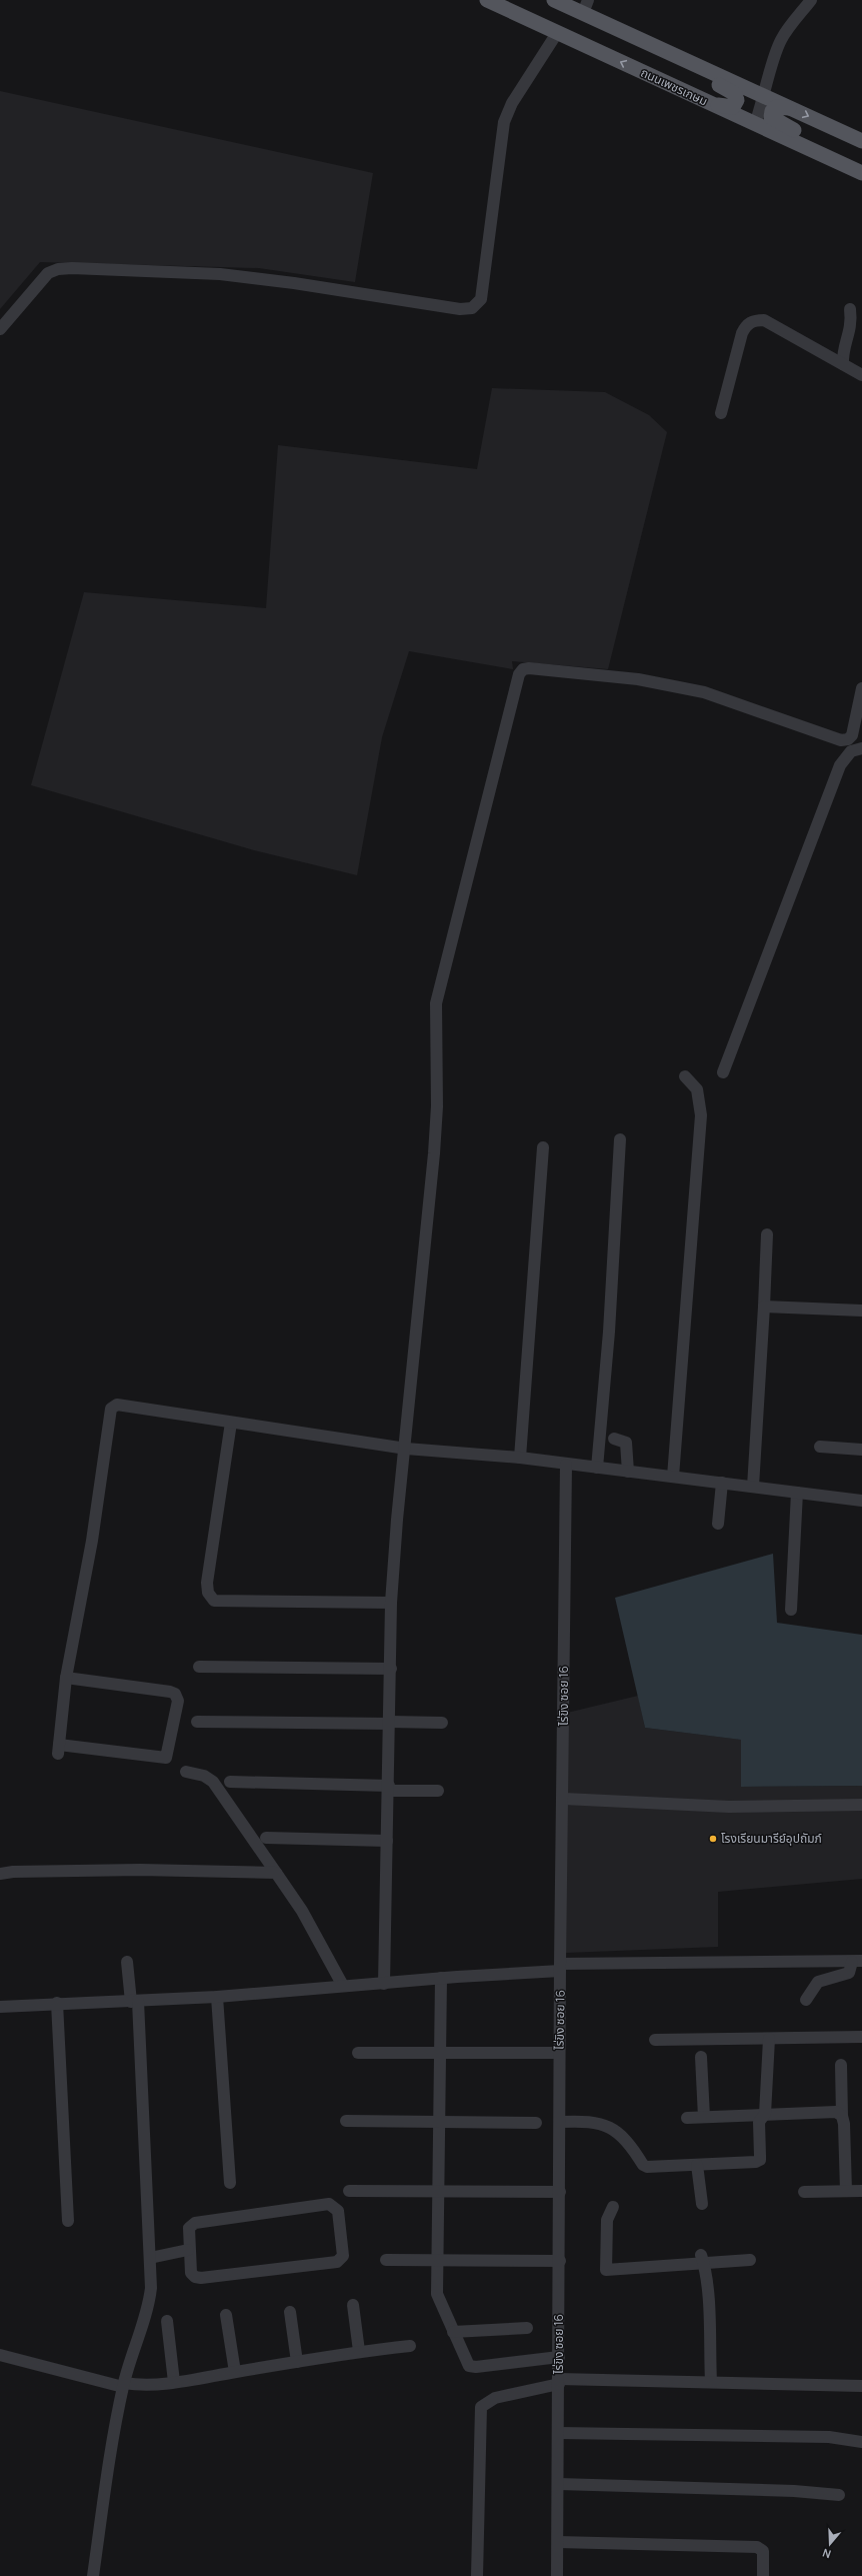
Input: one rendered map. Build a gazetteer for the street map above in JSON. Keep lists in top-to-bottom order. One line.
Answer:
{"streets":{"main road":["ถนนเพชรเกษม"],"street":["ไร่ขิง ซอย 16"]},"places":["โรงเรียนมารีย์อุปถัมภ์"],"north":"bottom"}
